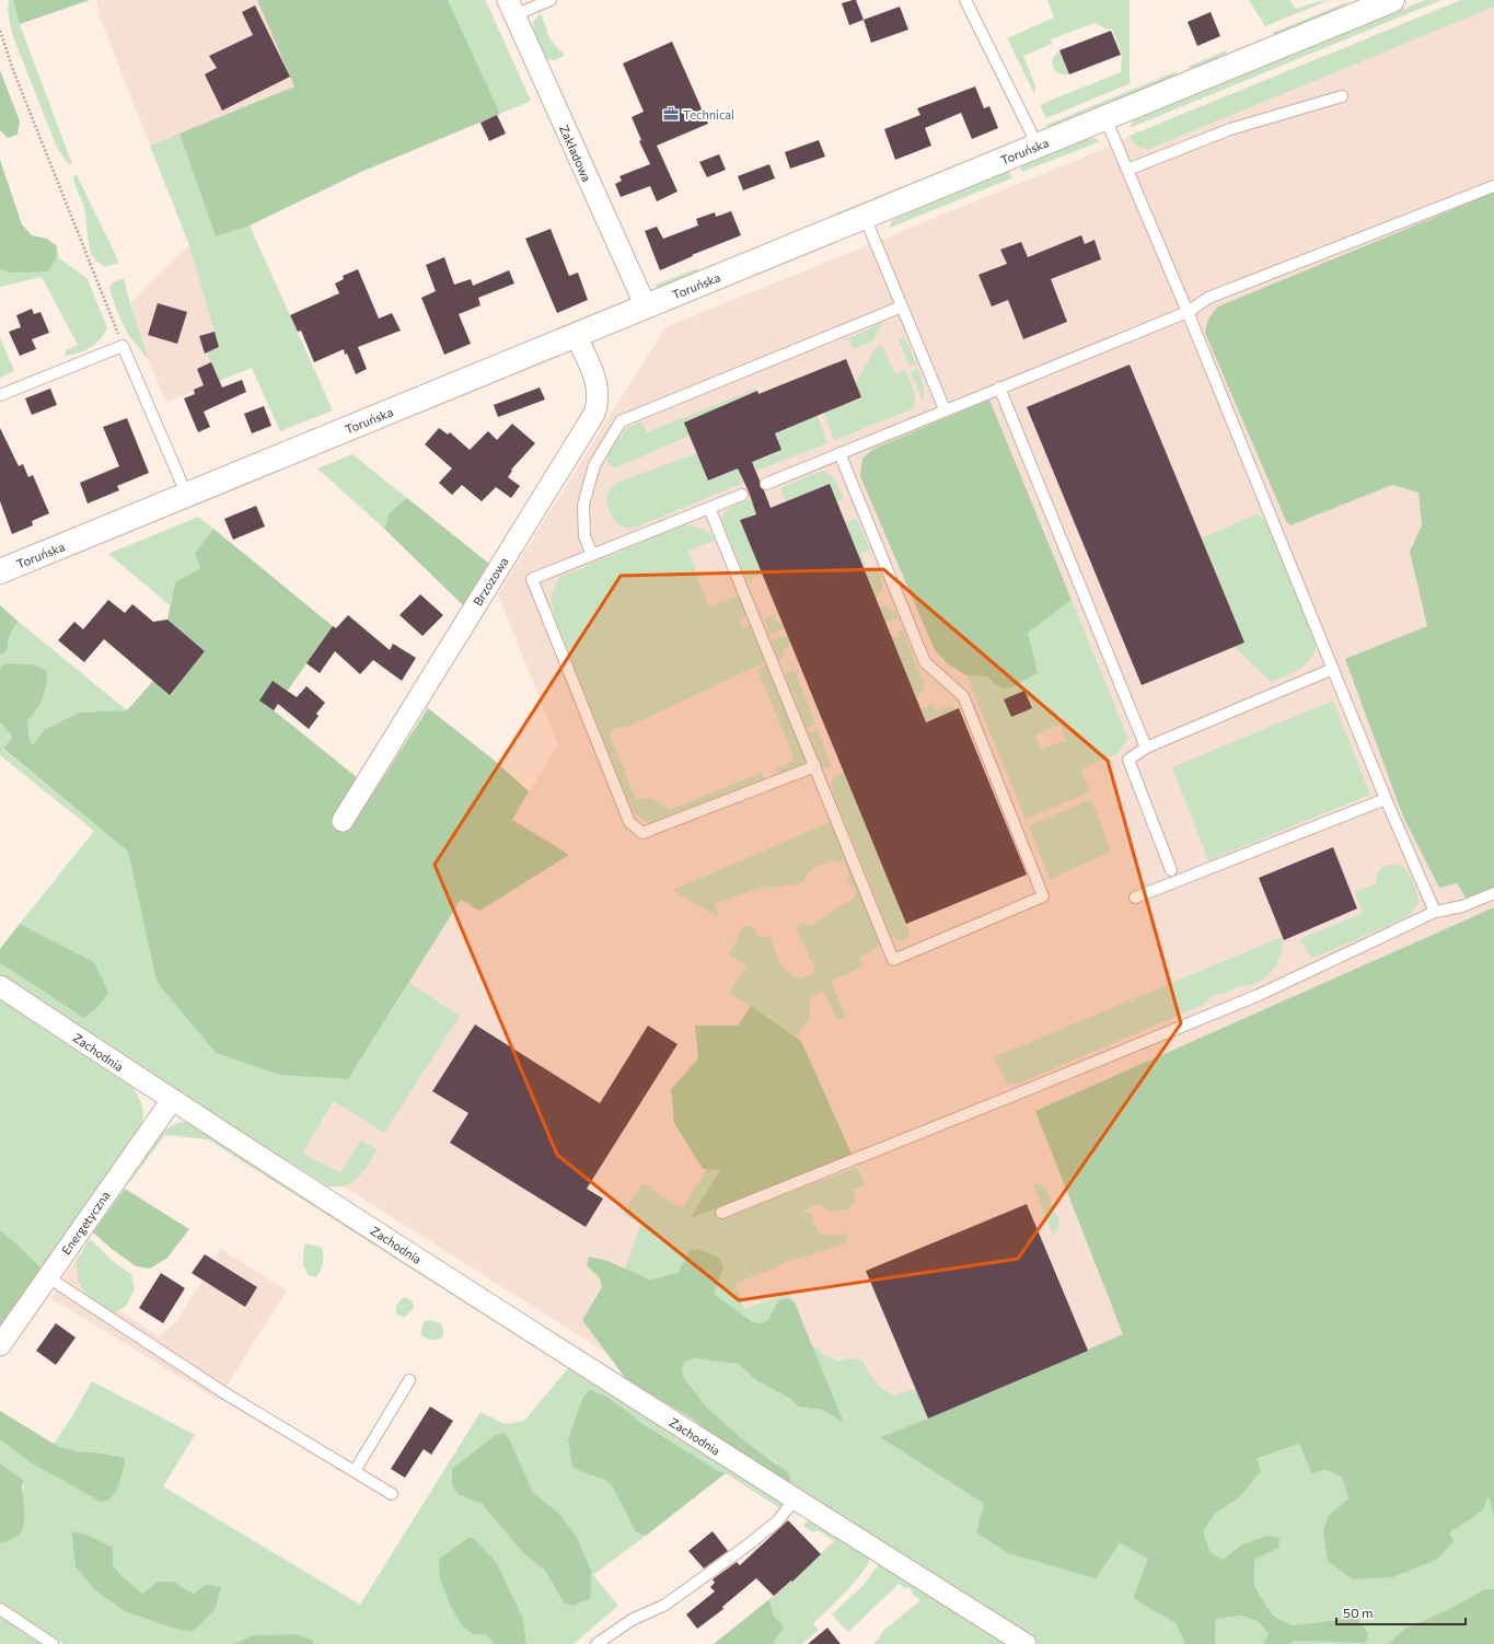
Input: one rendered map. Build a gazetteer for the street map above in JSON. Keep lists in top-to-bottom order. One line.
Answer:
{"streets":{"street":["Toruńska","Zakładowa","Brzozowa","Zachodnia","Energetyczna"]},"crossings":[["Toruńska","Zakładowa"],["Toruńska","Brzozowa"],["Zachodnia","Energetyczna"]],"places":{"office":["Technical"]},"scale_bar":"50 m"}
